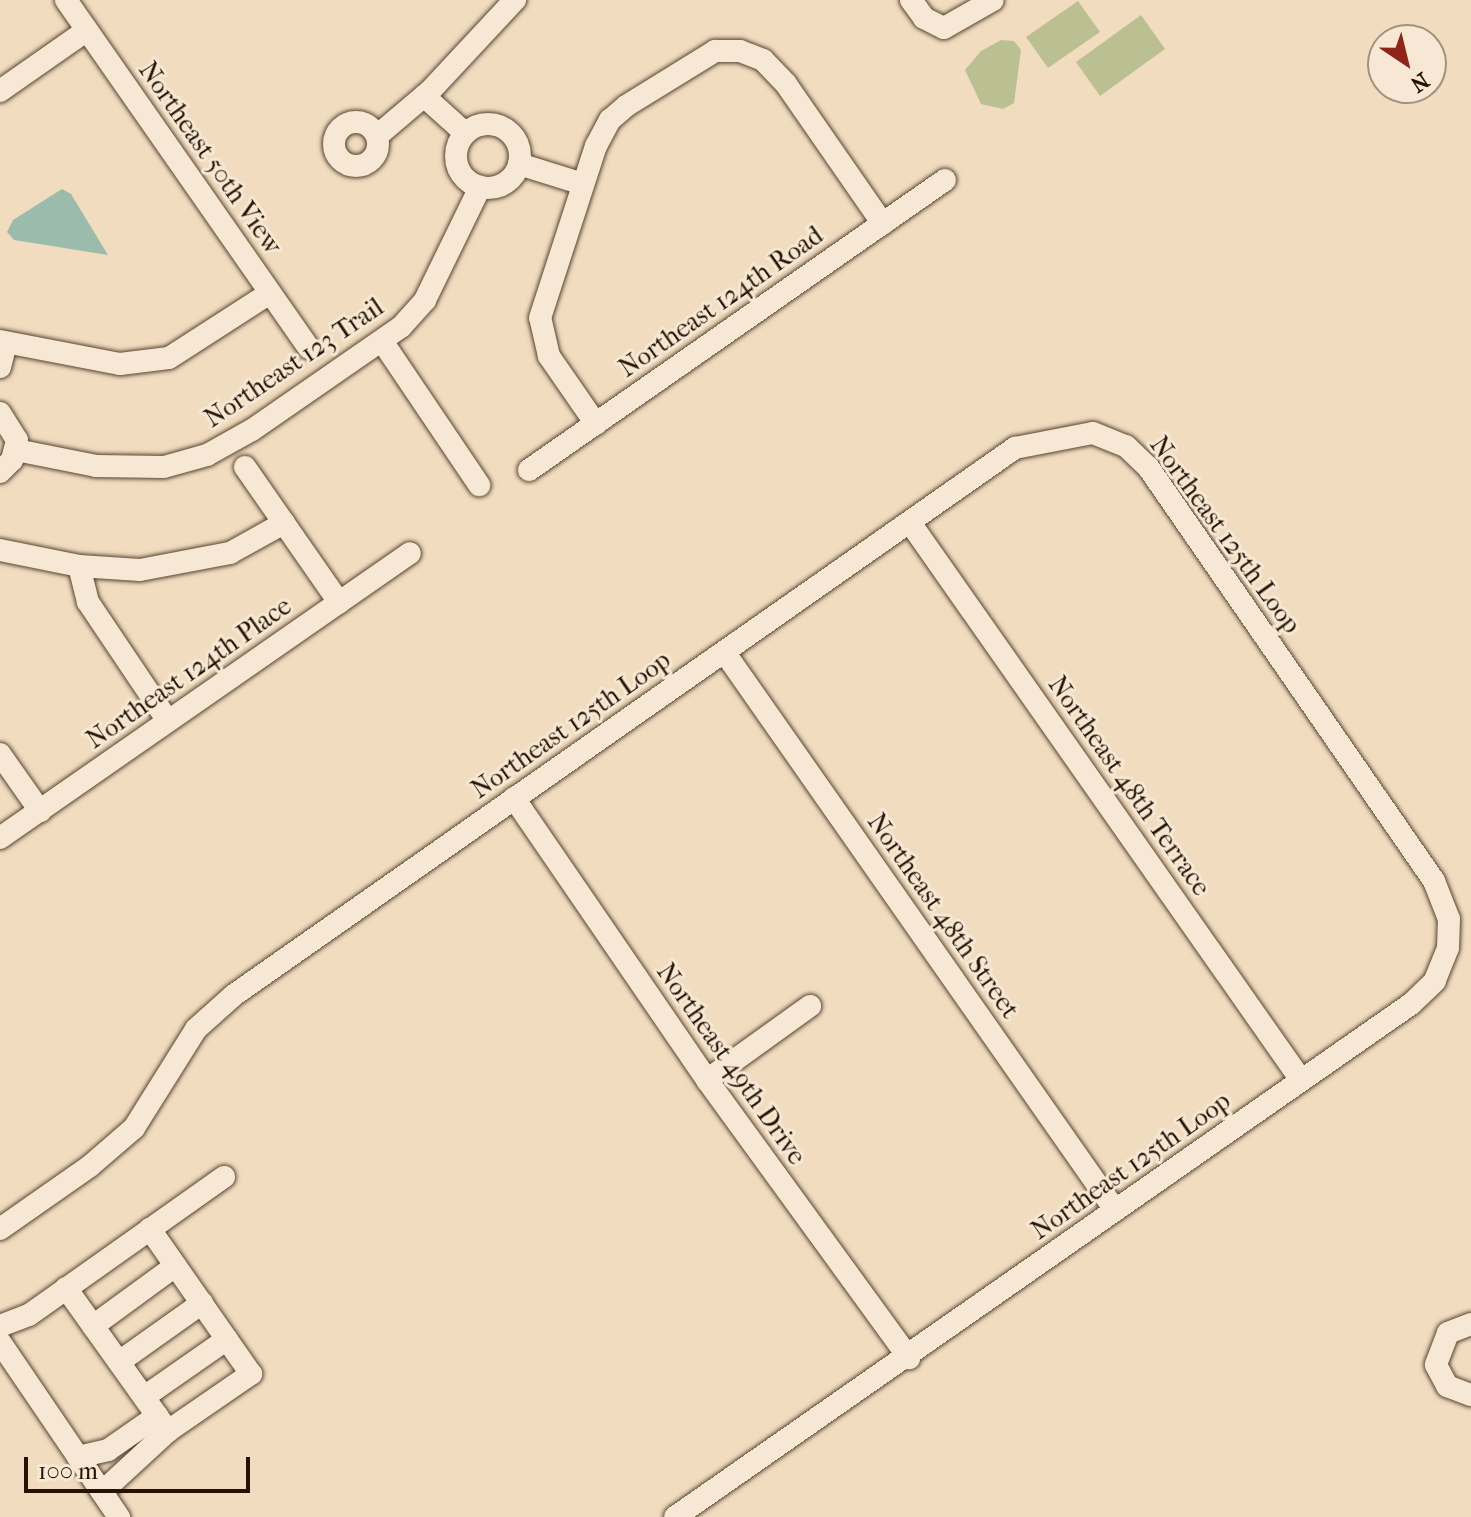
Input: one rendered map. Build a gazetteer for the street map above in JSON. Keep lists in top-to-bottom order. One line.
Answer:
{"streets":{"street":["Northeast 50th View","Northeast 124th Road","Northeast 123 Trail","Northeast 125th Loop","Northeast 124th Place","Northeast 48th Terrace","Northeast 48th Street","Northeast 49th Drive"]},"crossings":[["Northeast 125th Loop","Northeast 48th Terrace"],["Northeast 125th Loop","Northeast 48th Street"],["Northeast 125th Loop","Northeast 49th Drive"]],"scale_bar":"100 m","north":"bottom right"}
